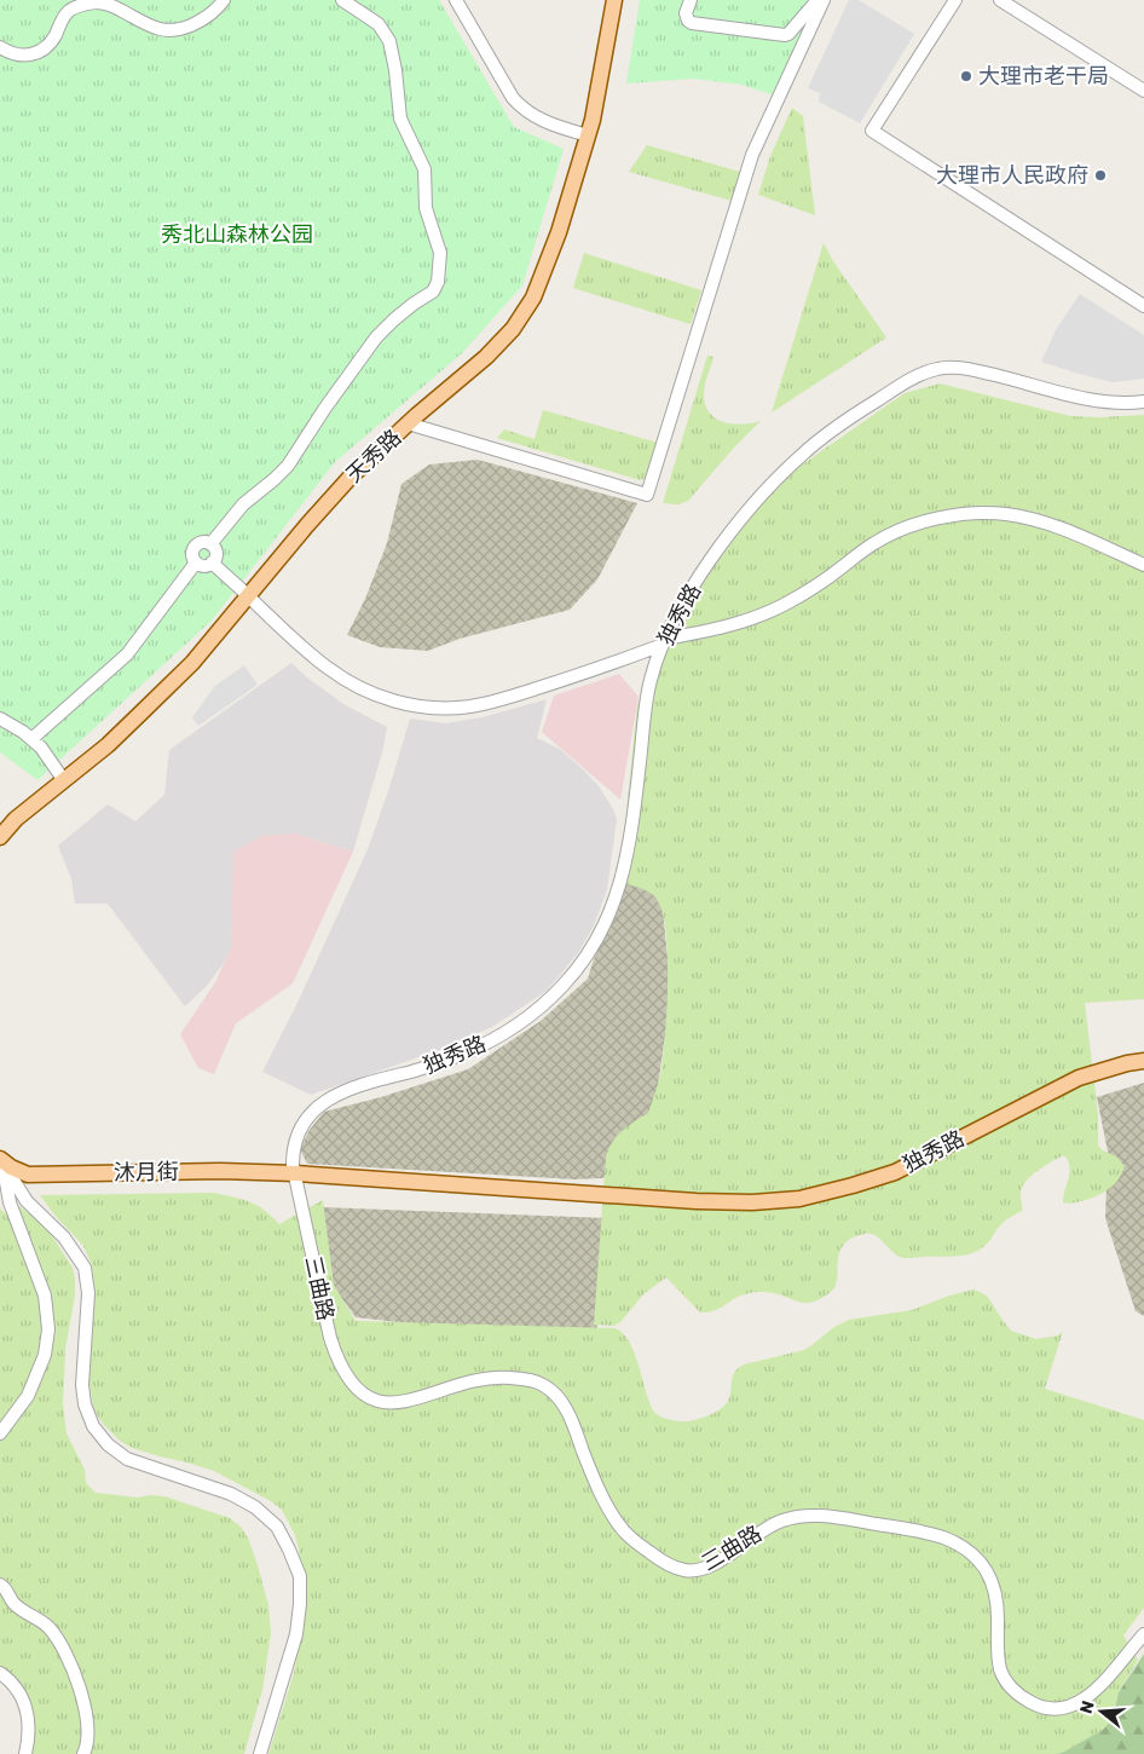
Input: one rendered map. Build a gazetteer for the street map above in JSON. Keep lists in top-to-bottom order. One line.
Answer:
{"streets":{"main road":["天秀路","独秀路","沐月街"],"street":["三曲路"]},"crossings":[["独秀路","沐月街"],["独秀路","三曲路"],["沐月街","三曲路"]],"parks":["秀北山森林公园"],"places":["大理市老干局","大理市人民政府"],"north":"left"}
